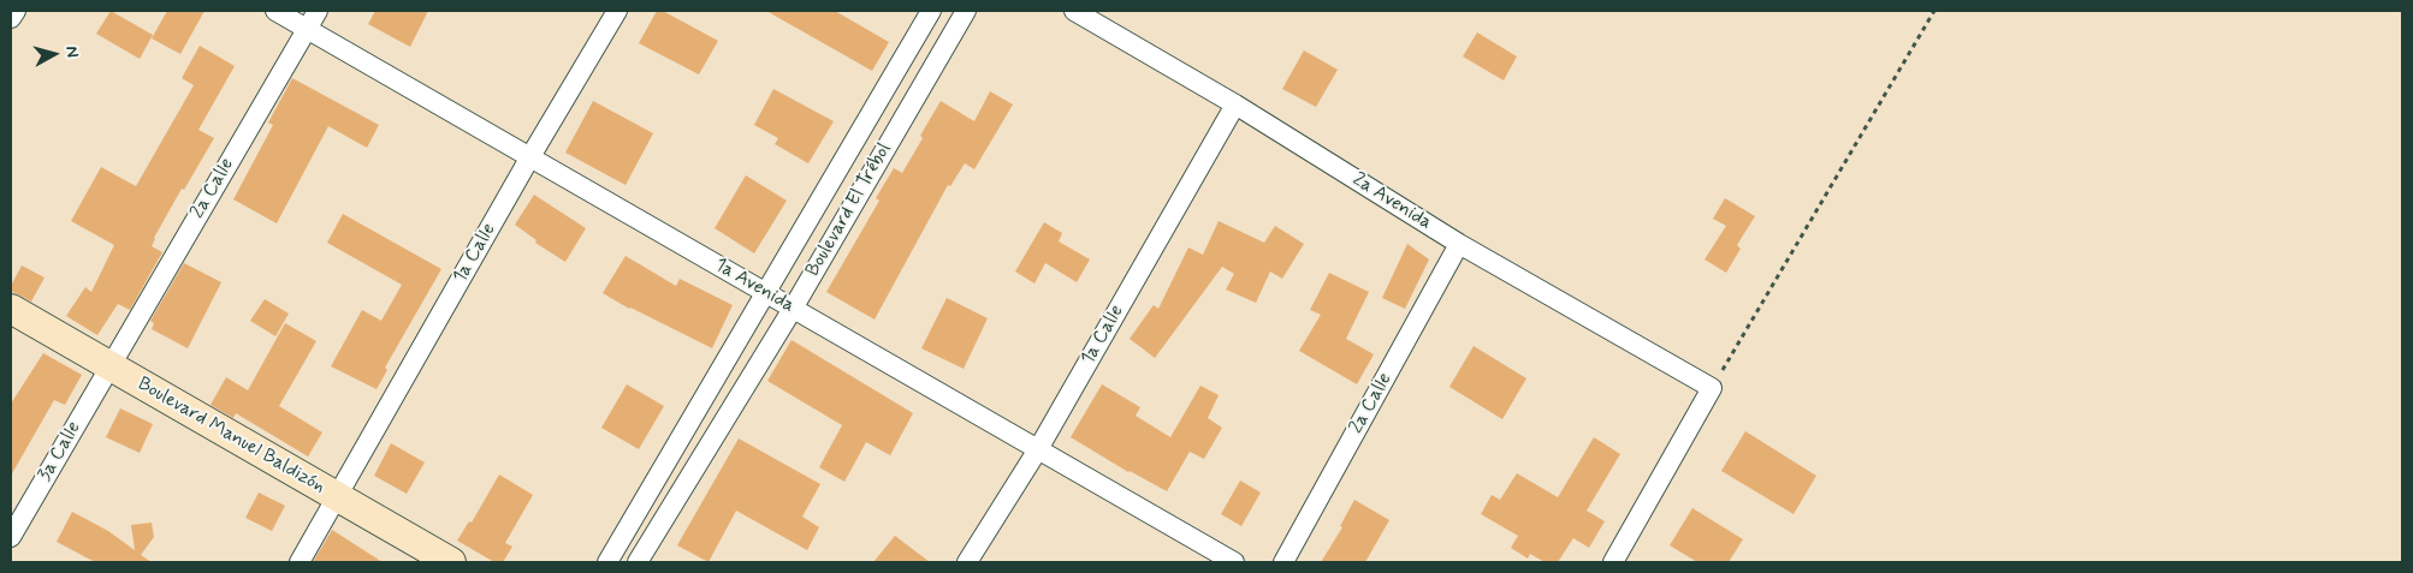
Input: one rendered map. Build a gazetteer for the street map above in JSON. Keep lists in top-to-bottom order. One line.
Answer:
{"streets":{"main road":["Boulevard Manuel Baldizón"],"street":["2a Calle","2a Avenida","Boulevard El Trébol","1a Calle","1a Avenida","3a Calle"]},"crossings":[["2a Calle","2a Avenida"],["2a Calle","1a Avenida"],["2a Calle","Boulevard Manuel Baldizón"],["2a Calle","3a Calle"],["2a Avenida","1a Calle"],["Boulevard El Trébol","1a Avenida"],["1a Calle","1a Avenida"],["1a Calle","Boulevard Manuel Baldizón"],["Boulevard Manuel Baldizón","3a Calle"]],"north":"right"}
